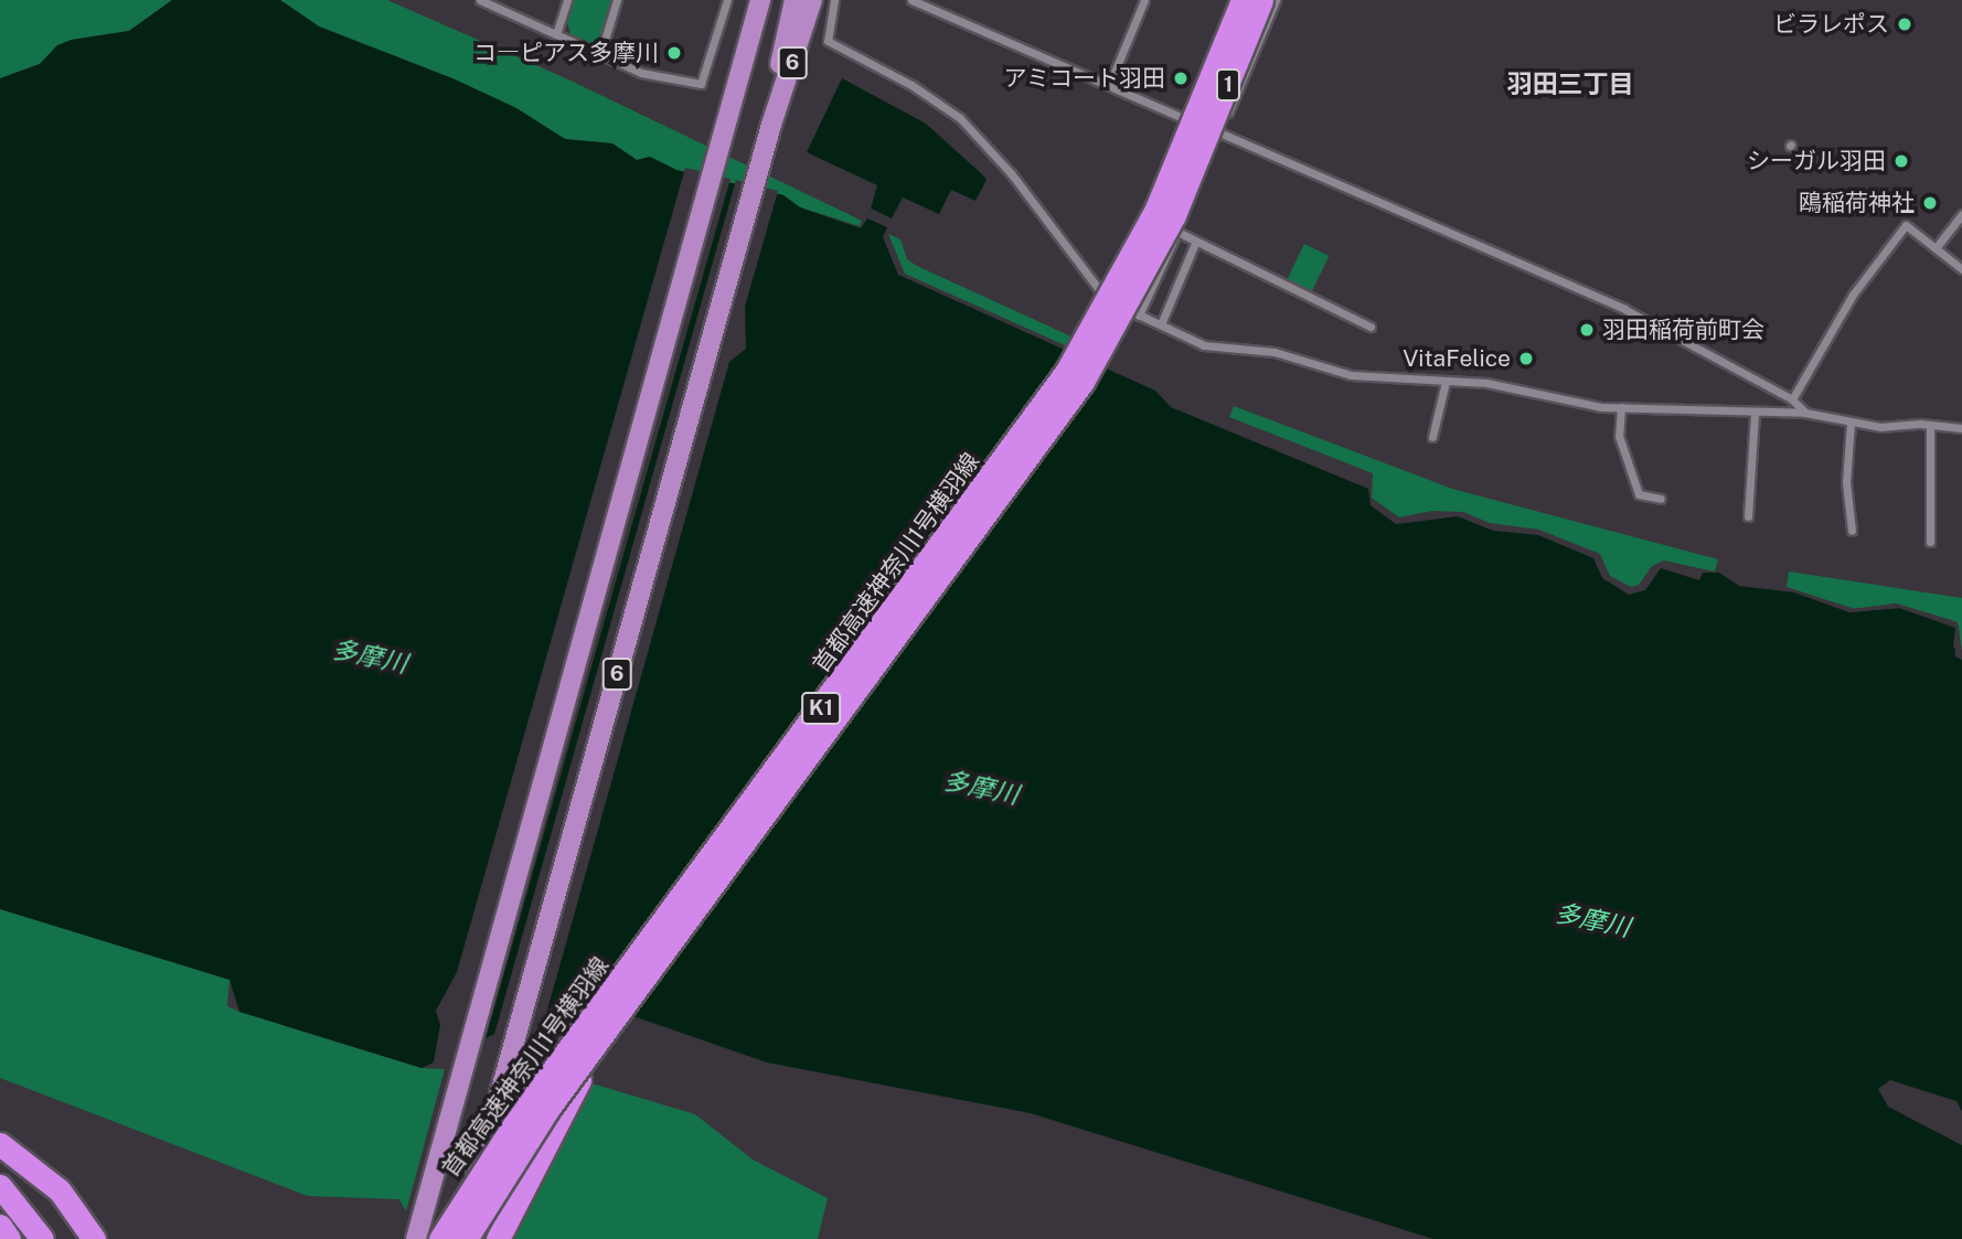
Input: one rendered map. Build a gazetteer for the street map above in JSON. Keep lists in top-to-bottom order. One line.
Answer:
{"streets":{"highway":["1","首都高速神奈川1号横羽線","K1"],"main road":["6"]},"crossings":[["6","首都高速神奈川1号横羽線"],["1","首都高速神奈川1号横羽線"]],"districts":["羽田三丁目"],"water":["多摩川"],"places":["ビラレポス","コ―ピアス多摩川","アミコート羽田","シーガル羽田","鴎稲荷神社","羽田稲荷前町会","VitaFelice"]}
